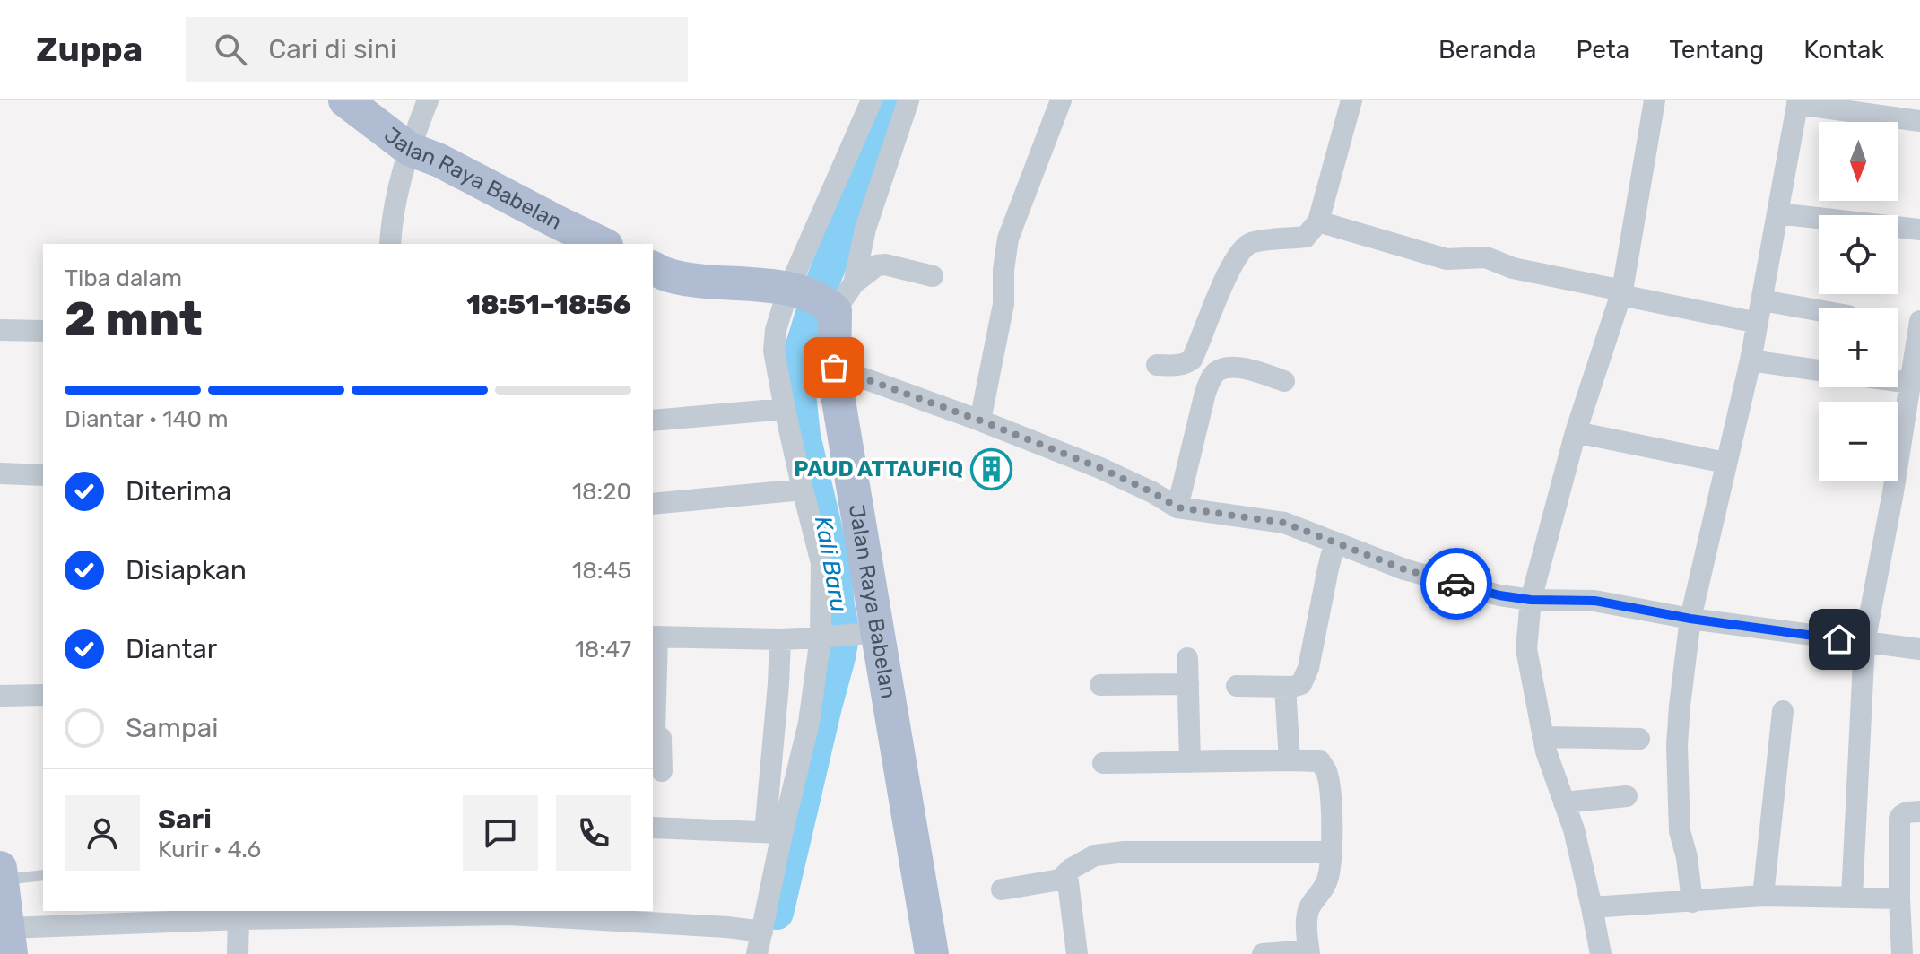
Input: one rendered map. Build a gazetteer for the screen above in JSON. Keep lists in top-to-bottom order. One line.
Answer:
{"streets":{"main road":["Jalan Raya Babelan"]},"water":["Kali Baru"],"places":{"building":["PAUD ATTAUFIQ"]},"north":"bottom","page":{"header":"Zuppa","search":"Cari di sini","nav":["Beranda","Peta","Tentang","Kontak"],"map_buttons":["+","−"],"heading":["2 mnt","Tiba dalam","18:51–18:56"],"panel":["Sari","Kurir · 4.6"],"bar":"Diantar · 140 m","list":[["Diterima","18:20"],["Disiapkan","18:45"],["Diantar","18:47"],"Sampai"]}}
